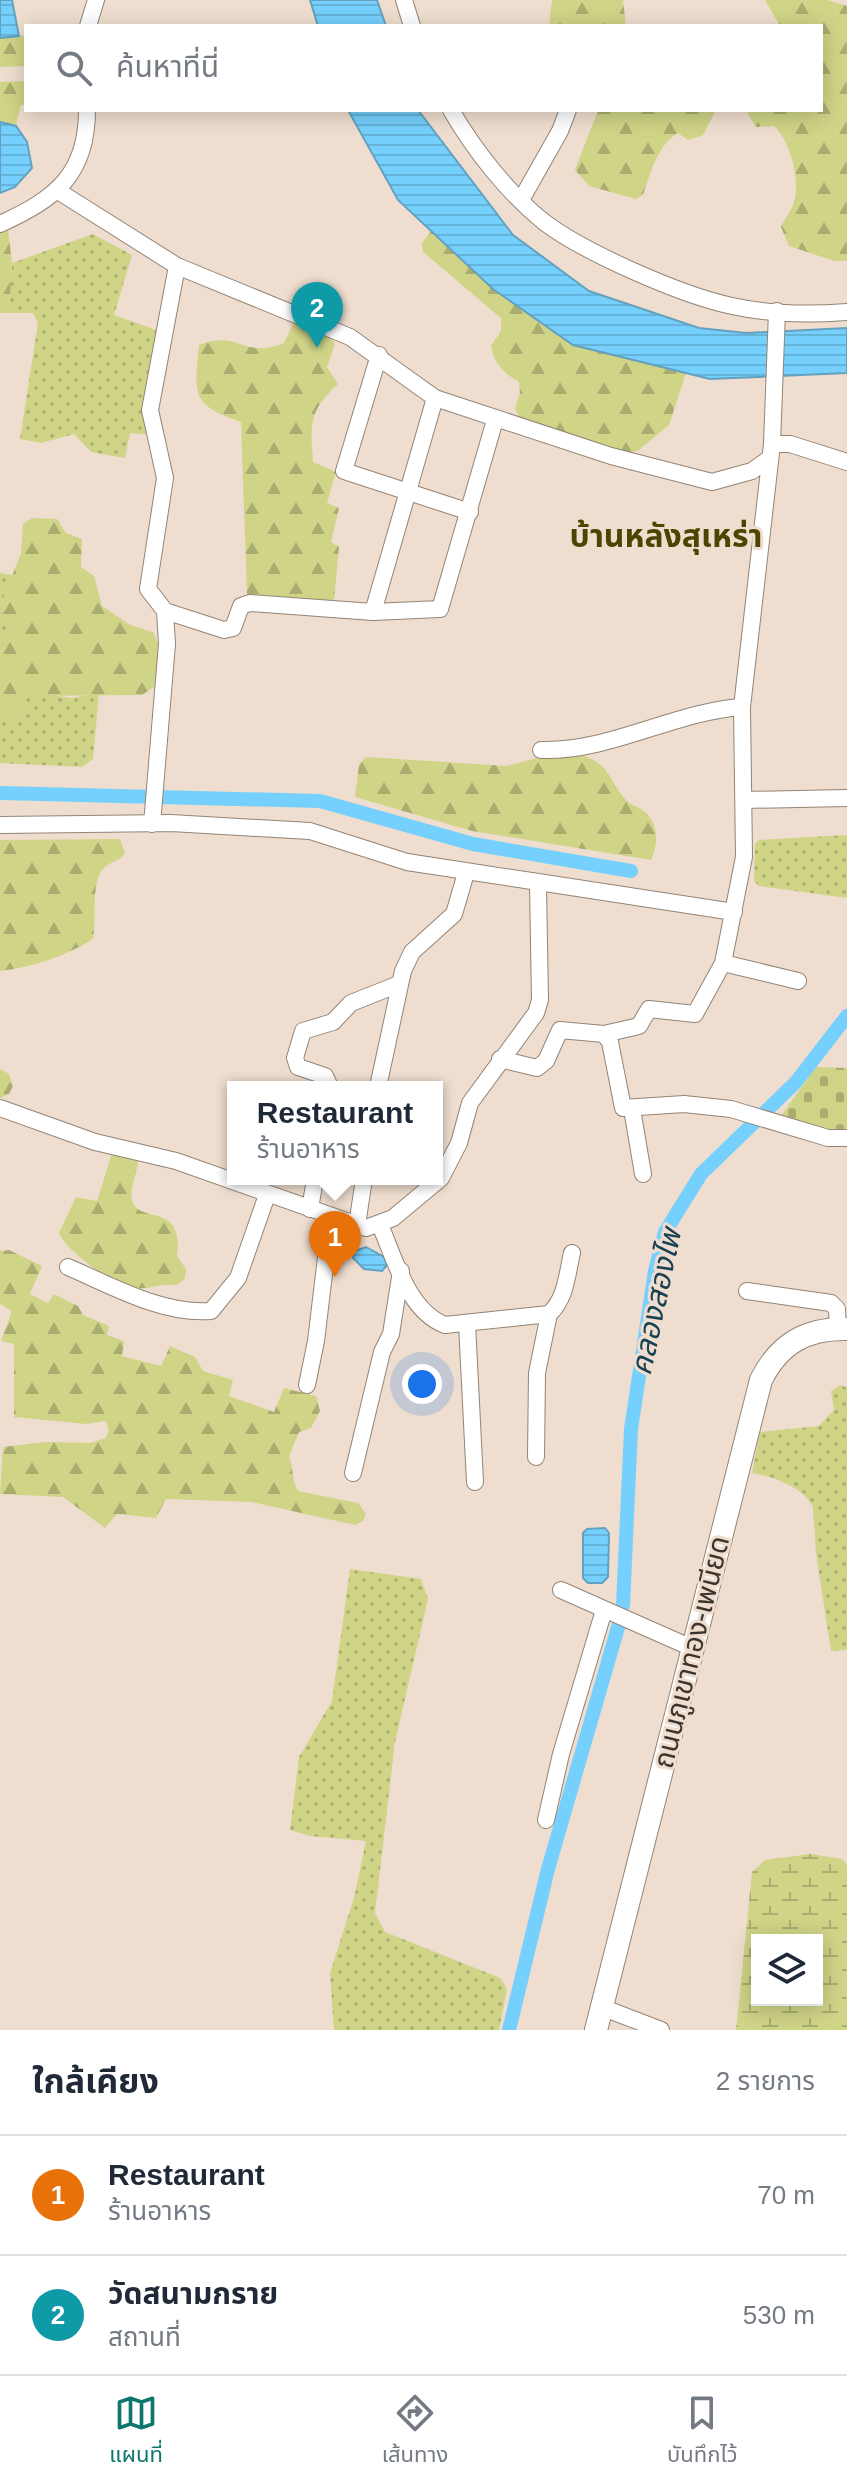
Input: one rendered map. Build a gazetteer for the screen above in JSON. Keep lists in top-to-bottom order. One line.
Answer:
{"streets":{"street":["ถนนภูเขาทอง-เพนียด"]},"districts":["บ้านหลังสุเหร่า"],"water":["คลองสองไพ"],"page":{"search":"ค้นหาที่นี่","pins":["2","1"],"popup":["Restaurant","ร้านอาหาร"],"heading":["ใกล้เคียง","2 รายการ"],"list":[{"mark":"1","name":"Restaurant","note":"ร้านอาหาร","value":"70 m"},{"mark":"2","name":"วัดสนามกราย","note":"สถานที่","value":"530 m"}],"nav":["แผนที่","เส้นทาง","บันทึกไว้"]}}
